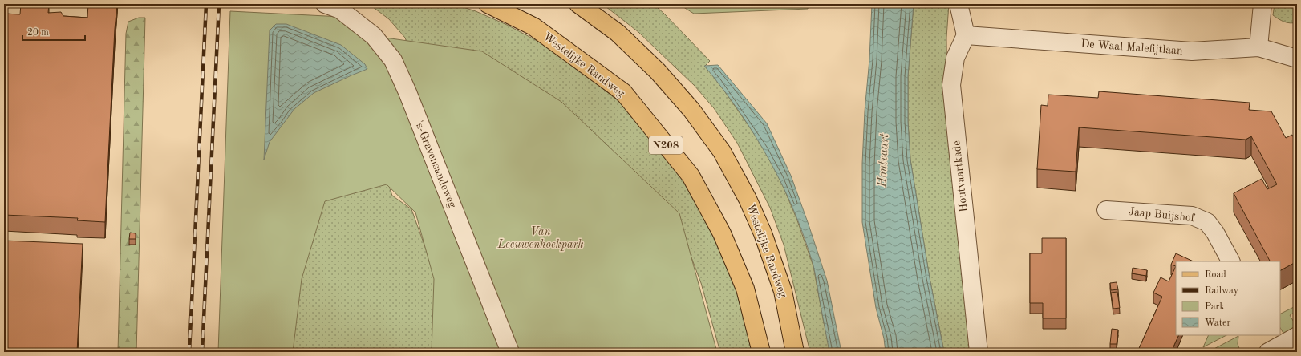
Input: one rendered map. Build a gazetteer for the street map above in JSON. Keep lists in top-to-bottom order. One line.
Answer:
{"streets":{"main road":["Westelijke Randweg","N208"],"street":["De Waal Malefijtlaan","'s-Gravensandeweg","Houtvaartkade","Jaap Buijshof"]},"crossings":[["De Waal Malefijtlaan","Houtvaartkade"]],"water":["Houtvaart"],"parks":["Van Leeuwenhoekpark"],"legend":["Road","Railway","Park","Water"],"scale_bar":"20 m"}
